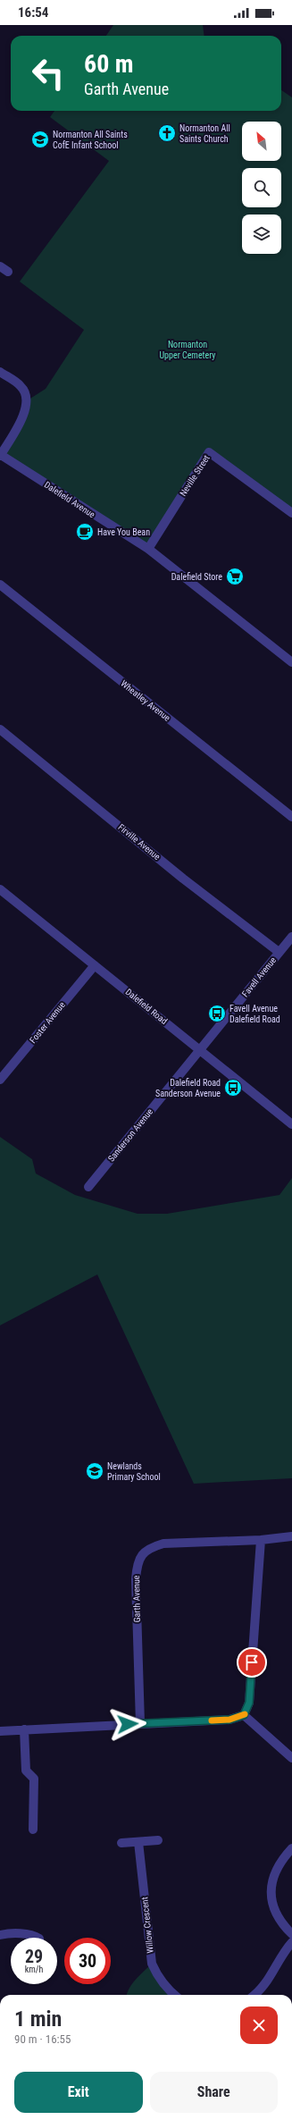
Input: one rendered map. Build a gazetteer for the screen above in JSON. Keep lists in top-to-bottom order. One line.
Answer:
{"streets":{"street":["Neville Street","Dalefield Avenue","Wheatley Avenue","Firville Avenue","Favell Avenue","Dalefield Road","Foster Avenue","Sanderson Avenue","Garth Avenue","Willow Crescent"]},"crossings":[["Neville Street","Dalefield Avenue"],["Firville Avenue","Favell Avenue"],["Favell Avenue","Dalefield Road"],["Favell Avenue","Sanderson Avenue"],["Dalefield Road","Foster Avenue"],["Dalefield Road","Sanderson Avenue"]],"parks":["Normanton Upper Cemetery"],"places":{"church":["Normanton All Saints Church"],"school or university":["Normanton All Saints CofE Infant School","Newlands Primary School"],"cafe":["Have You Bean"],"supermarket":["Dalefield Store"],"bus stop":["Favell Avenue Dalefield Road","Dalefield Road Sanderson Avenue"]},"north":"top left","page":{"status":"16:54","turn":["60 m","Garth Avenue"],"speed":"29 km/h","limit":"30","heading":["1 min","90 m · 16:55"],"buttons":["Exit","Share"]}}
